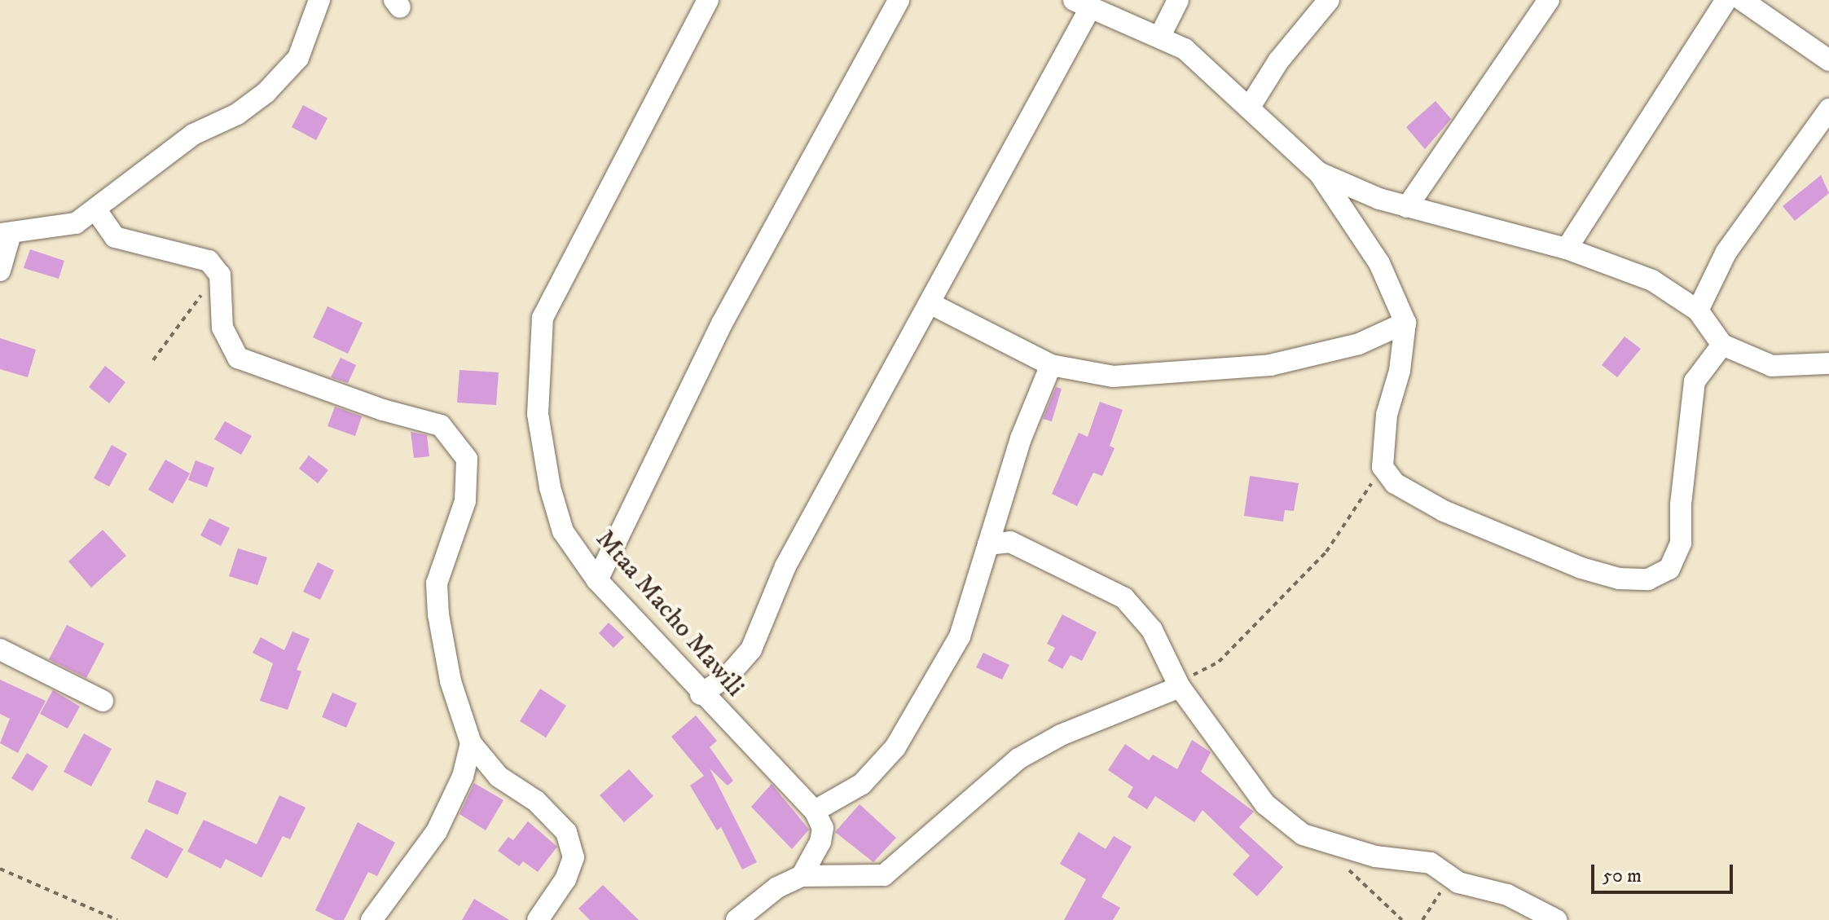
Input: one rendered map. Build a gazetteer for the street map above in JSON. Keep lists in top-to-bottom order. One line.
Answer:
{"streets":{"street":["Mtaa Macho Mawili"]},"scale_bar":"50 m"}
